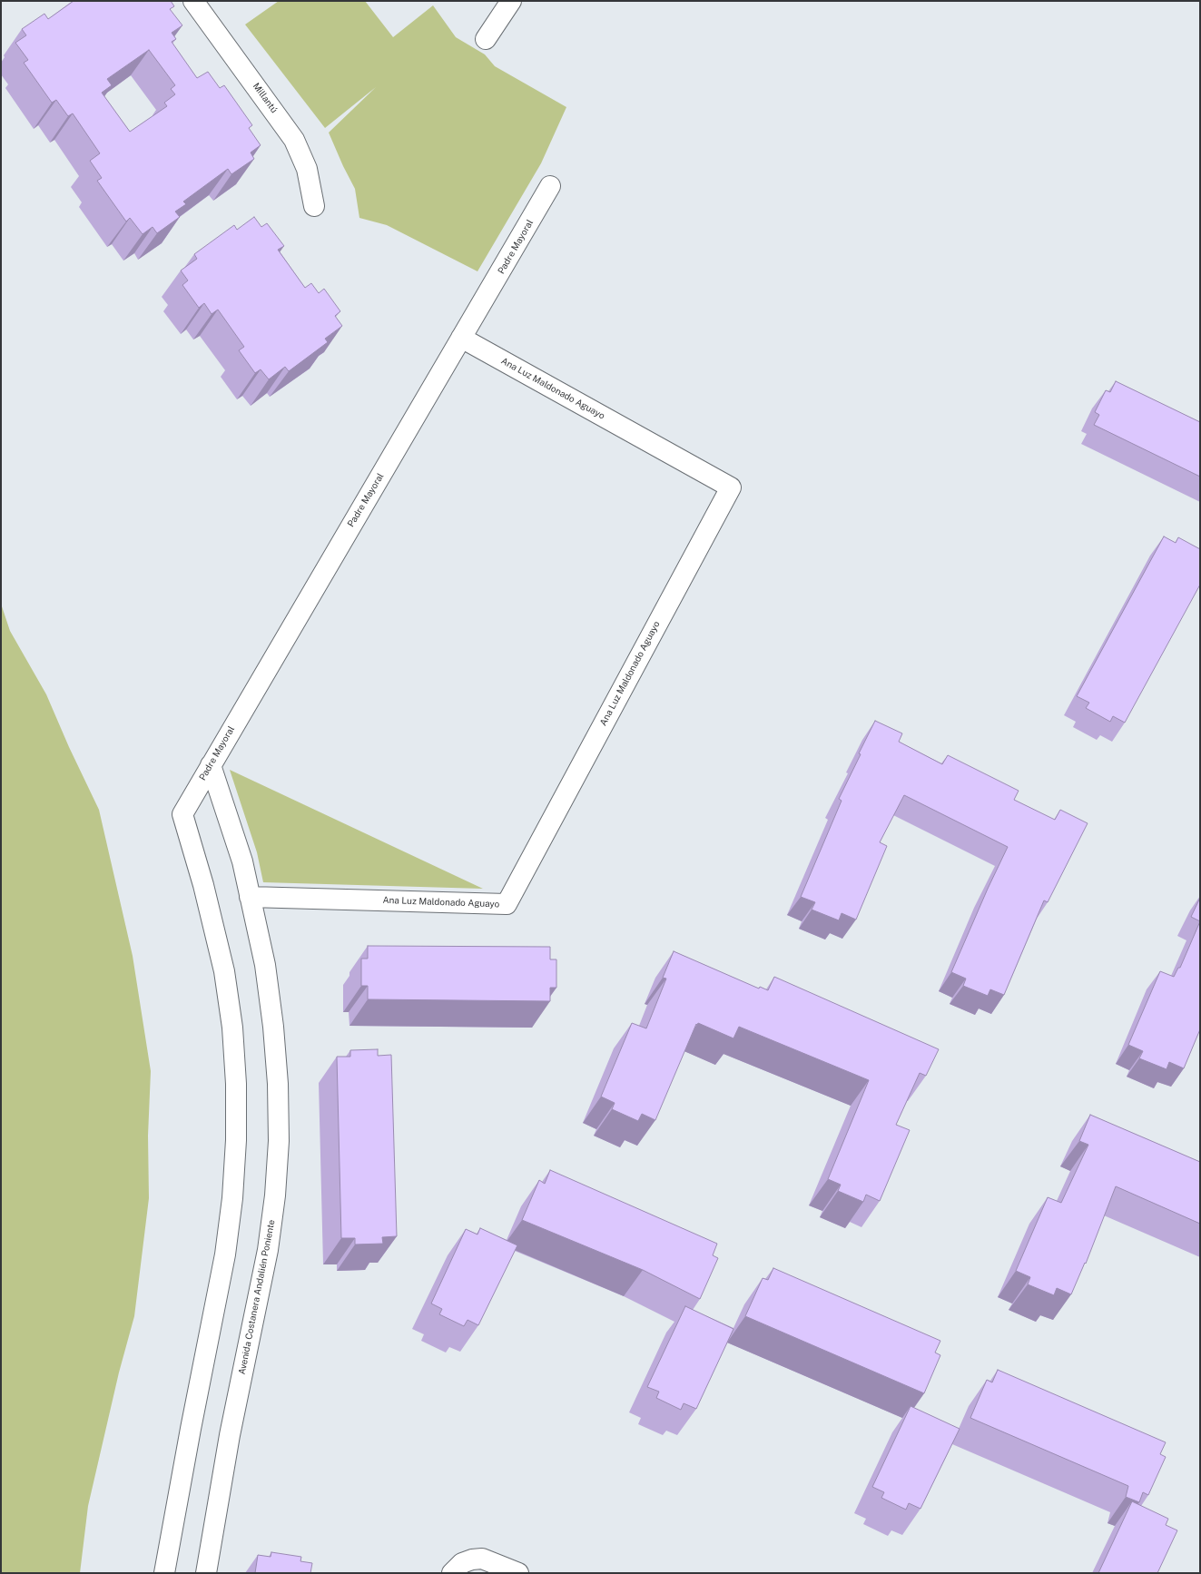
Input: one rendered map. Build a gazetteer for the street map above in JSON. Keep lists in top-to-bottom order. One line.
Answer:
{"streets":{"street":["Millantú","Padre Mayoral","Ana Luz Maldonado Aguayo","Avenida Costanera Andalién Poniente"]},"crossings":[["Padre Mayoral","Ana Luz Maldonado Aguayo"],["Padre Mayoral","Avenida Costanera Andalién Poniente"],["Ana Luz Maldonado Aguayo","Avenida Costanera Andalién Poniente"]]}
